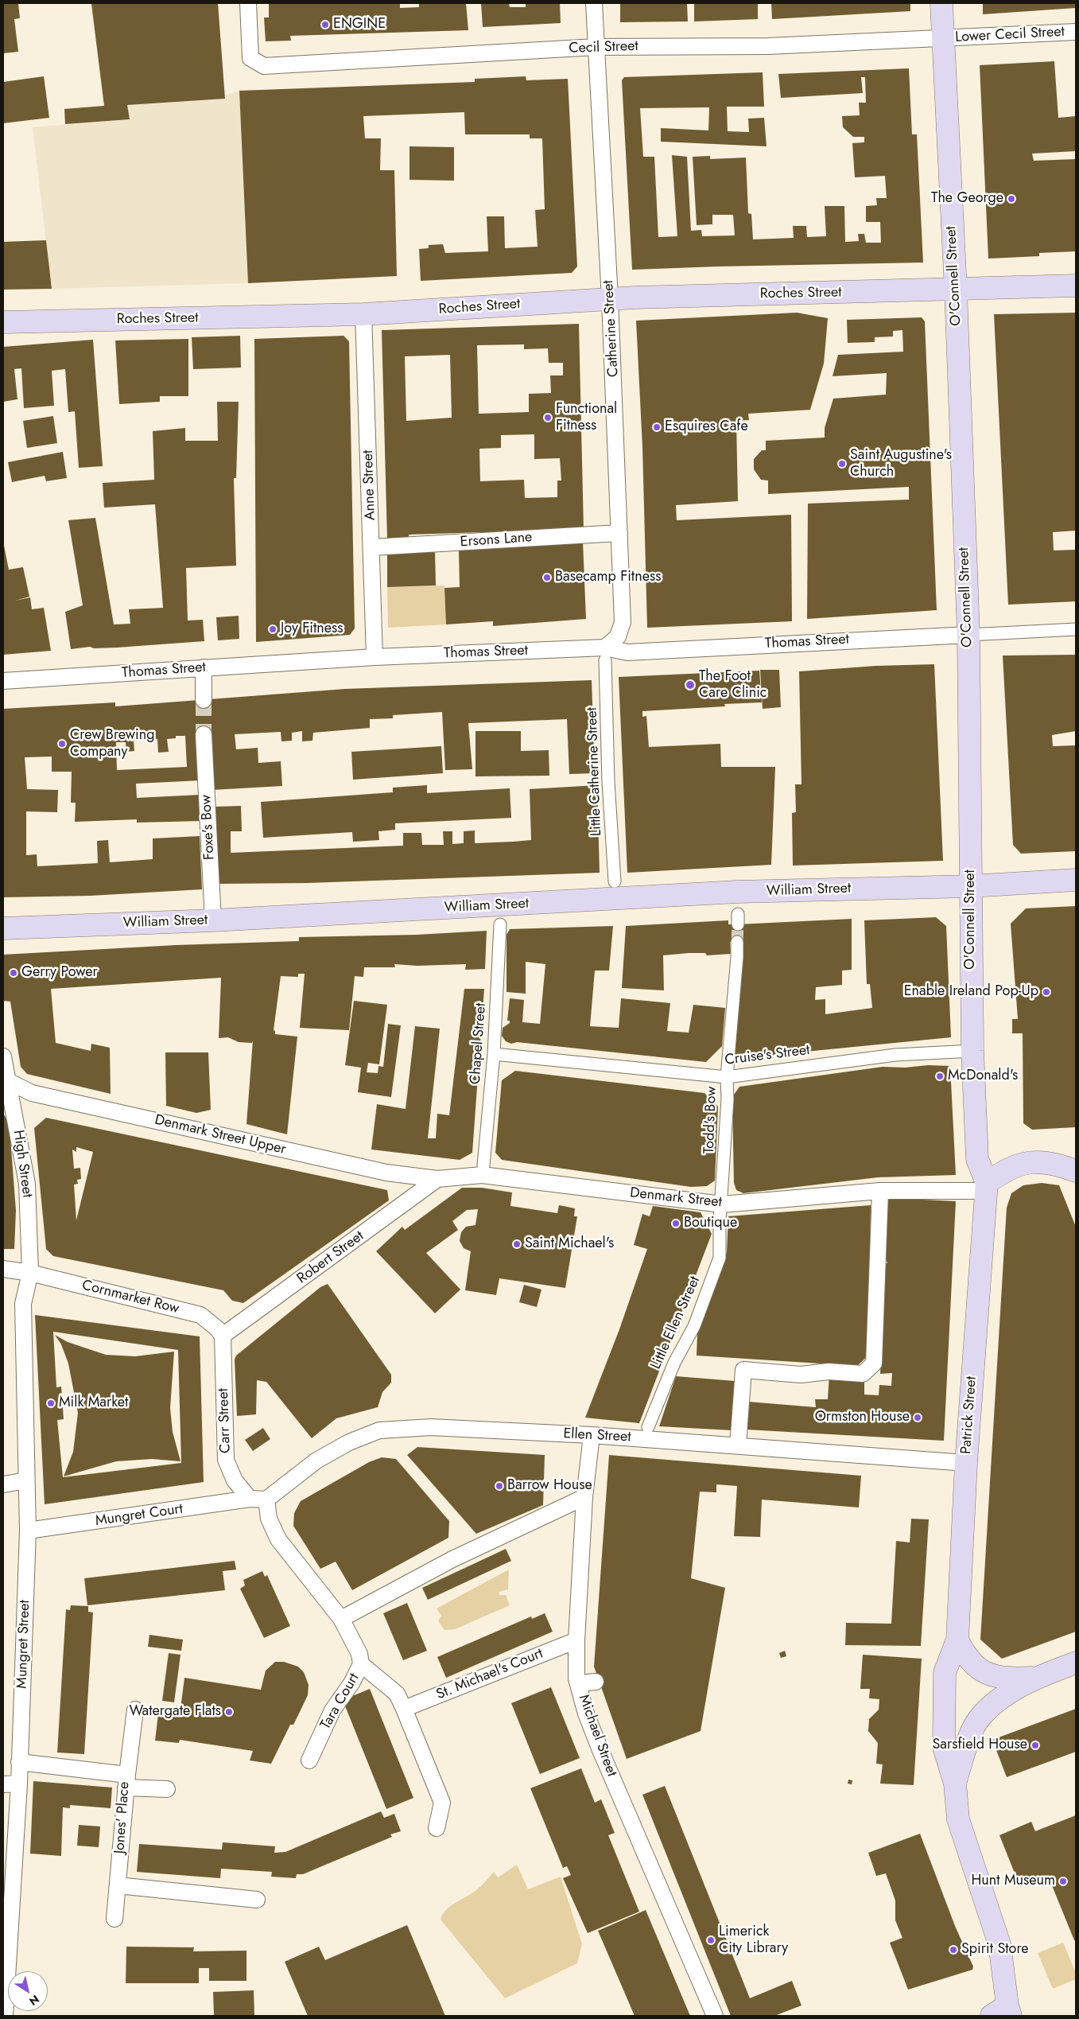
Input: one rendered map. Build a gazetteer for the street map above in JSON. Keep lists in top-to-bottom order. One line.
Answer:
{"streets":{"main road":["O'Connell Street","Roches Street","William Street","Patrick Street"],"street":["Lower Cecil Street","Cecil Street","Catherine Street","Anne Street","Ersons Lane","Thomas Street","Little Catherine Street","Foxe's Bow","Chapel Street","Cruise's Street","Todd's Bow","Denmark Street Upper","High Street","Denmark Street","Robert Street","Cornmarket Row","Little Ellen Street","Carr Street","Ellen Street","Mungret Court","Mungret Street","St. Michael's Court","Tara Court","Michael Street","Jones' Place"]},"crossings":[["Lower Cecil Street","Cecil Street"],["Lower Cecil Street","O'Connell Street"],["Cecil Street","O'Connell Street"],["Cecil Street","Catherine Street"],["O'Connell Street","Roches Street"],["O'Connell Street","Thomas Street"],["O'Connell Street","William Street"],["O'Connell Street","Cruise's Street"],["O'Connell Street","Denmark Street"],["O'Connell Street","Patrick Street"],["Roches Street","Catherine Street"],["Roches Street","Anne Street"],["Catherine Street","Ersons Lane"],["Catherine Street","Thomas Street"],["Catherine Street","Little Catherine Street"],["Anne Street","Ersons Lane"],["Anne Street","Thomas Street"],["Thomas Street","Little Catherine Street"],["Foxe's Bow","William Street"],["Chapel Street","Cruise's Street"],["Cruise's Street","Todd's Bow"],["Todd's Bow","Denmark Street"],["Todd's Bow","Little Ellen Street"],["Denmark Street Upper","High Street"],["Denmark Street Upper","Denmark Street"],["Denmark Street Upper","Robert Street"],["High Street","Cornmarket Row"],["High Street","Mungret Street"],["Denmark Street","Robert Street"],["Denmark Street","Little Ellen Street"],["Denmark Street","Patrick Street"],["Robert Street","Cornmarket Row"],["Robert Street","Carr Street"],["Cornmarket Row","Carr Street"],["Cornmarket Row","Mungret Street"],["Patrick Street","Ellen Street"],["Carr Street","Mungret Court"],["Ellen Street","Michael Street"],["Mungret Court","Mungret Street"],["Mungret Street","Jones' Place"],["St. Michael's Court","Michael Street"]],"places":["ENGINE","The George","Functional Fitness","Esquires Cafe","Saint Augustine's Church","Basecamp Fitness","Joy Fitness","The Foot Care Clinic","Crew Brewing Company","Gerry Power","Enable Ireland Pop-Up","McDonald's","Boutique","Saint Michael's","Milk Market","Ormston House","Barrow House","Watergate Flats","Sarsfield House","Hunt Museum","Limerick City Library","Spirit Store"],"north":"bottom right"}
